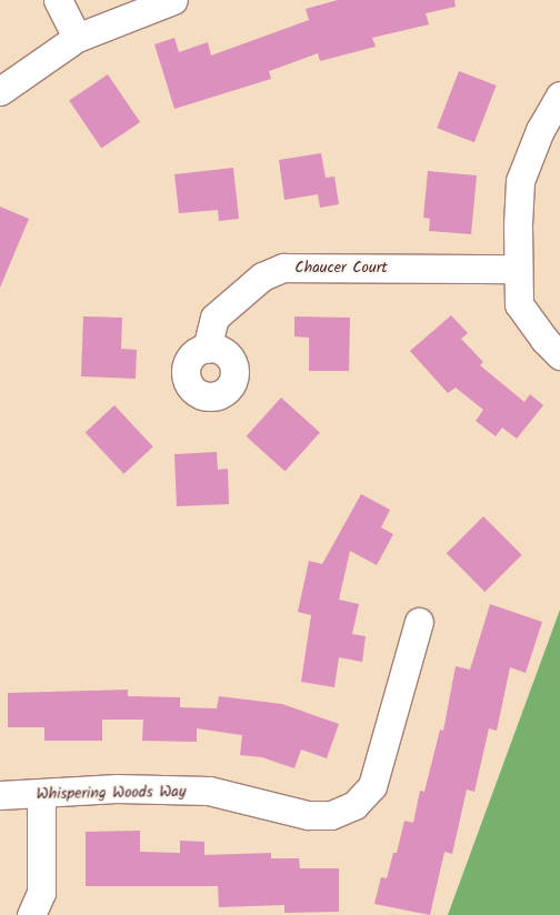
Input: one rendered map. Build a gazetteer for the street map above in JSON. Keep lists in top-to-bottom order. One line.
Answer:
{"streets":{"street":["Chaucer Court","Whispering Woods Way"]}}
